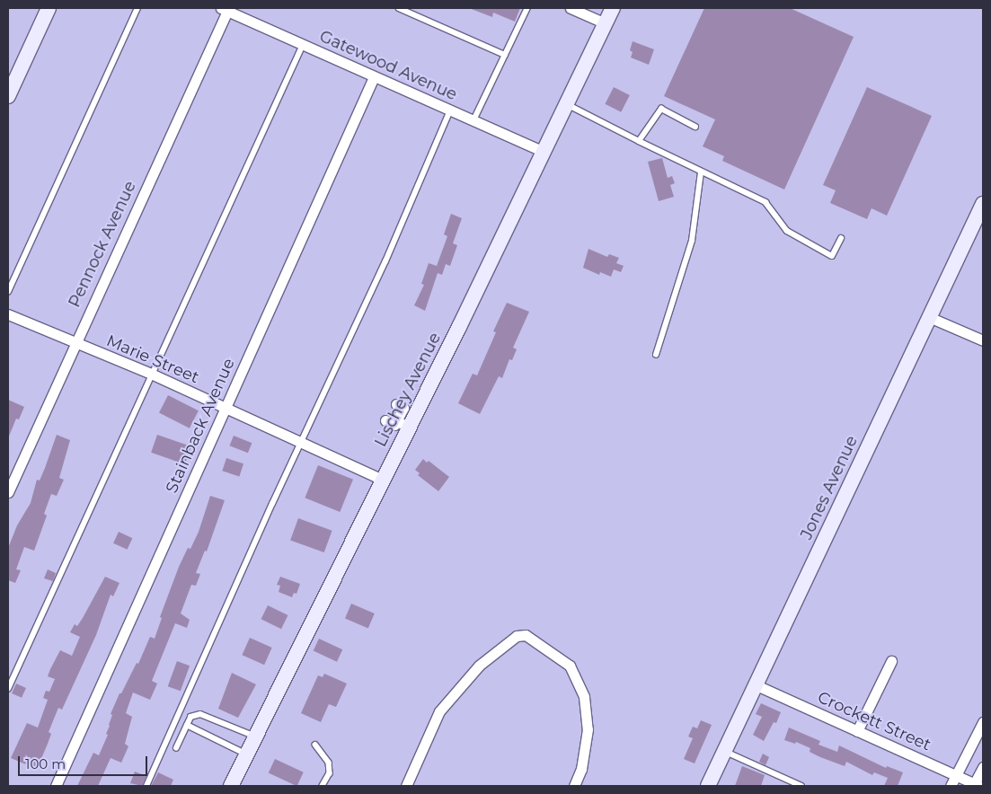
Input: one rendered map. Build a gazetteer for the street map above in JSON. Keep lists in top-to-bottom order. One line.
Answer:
{"streets":{"street":["Gatewood Avenue","Pennock Avenue","Marie Street","Lischey Avenue","Stainback Avenue","Jones Avenue","Crockett Street"]},"crossings":[["Gatewood Avenue","Pennock Avenue"],["Gatewood Avenue","Lischey Avenue"],["Gatewood Avenue","Stainback Avenue"],["Pennock Avenue","Marie Street"],["Marie Street","Lischey Avenue"],["Marie Street","Stainback Avenue"],["Jones Avenue","Crockett Street"]],"scale_bar":"100 m"}
